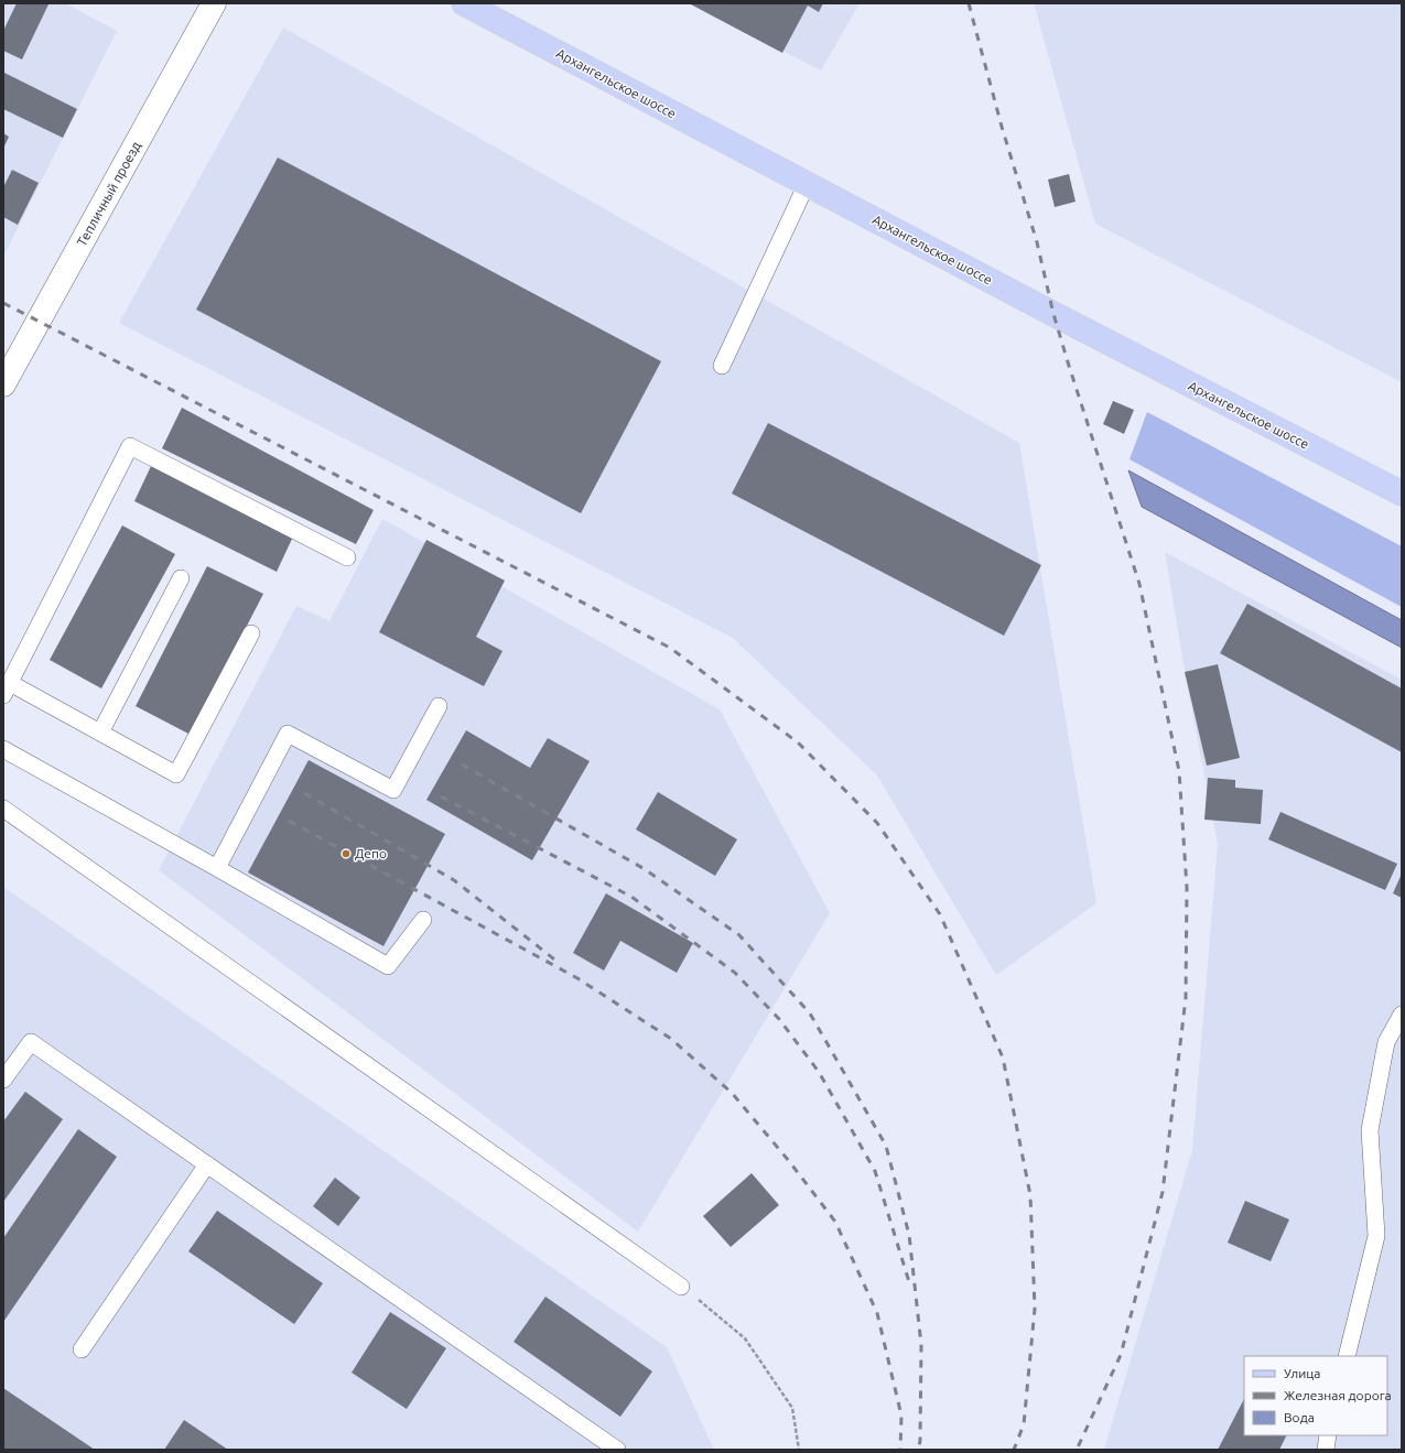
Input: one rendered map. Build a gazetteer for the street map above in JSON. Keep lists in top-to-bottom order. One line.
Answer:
{"streets":{"main road":["Архангельское шоссе"],"street":["Тепличный проезд"]},"places":["Депо"],"legend":["Улица","Железная дорога","Вода"]}
